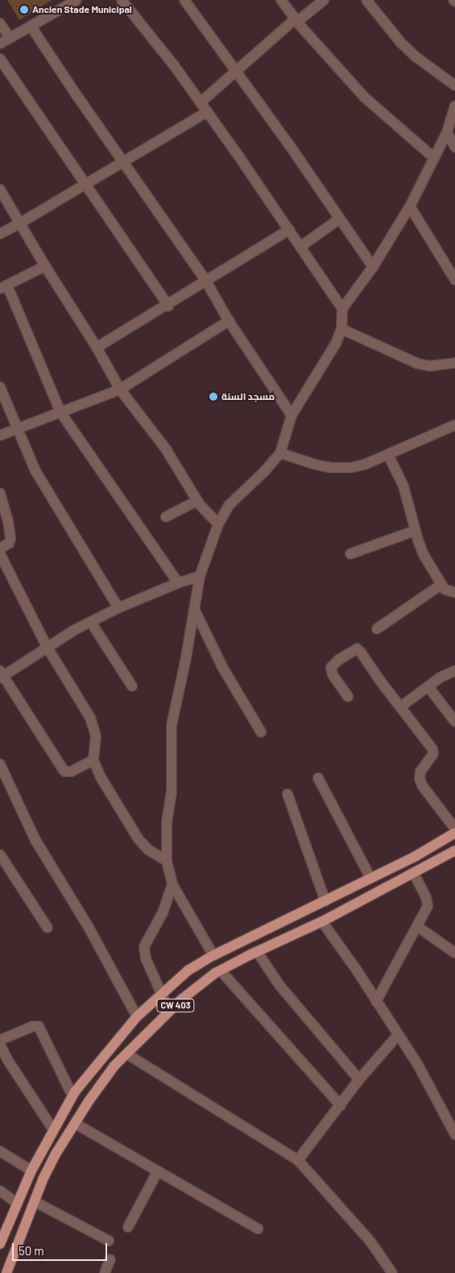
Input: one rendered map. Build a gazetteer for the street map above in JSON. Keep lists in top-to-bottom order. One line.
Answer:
{"streets":{"main road":["CW 403"]},"places":["Ancien Stade Municipal","مسجد السنة"],"scale_bar":"50 m"}
